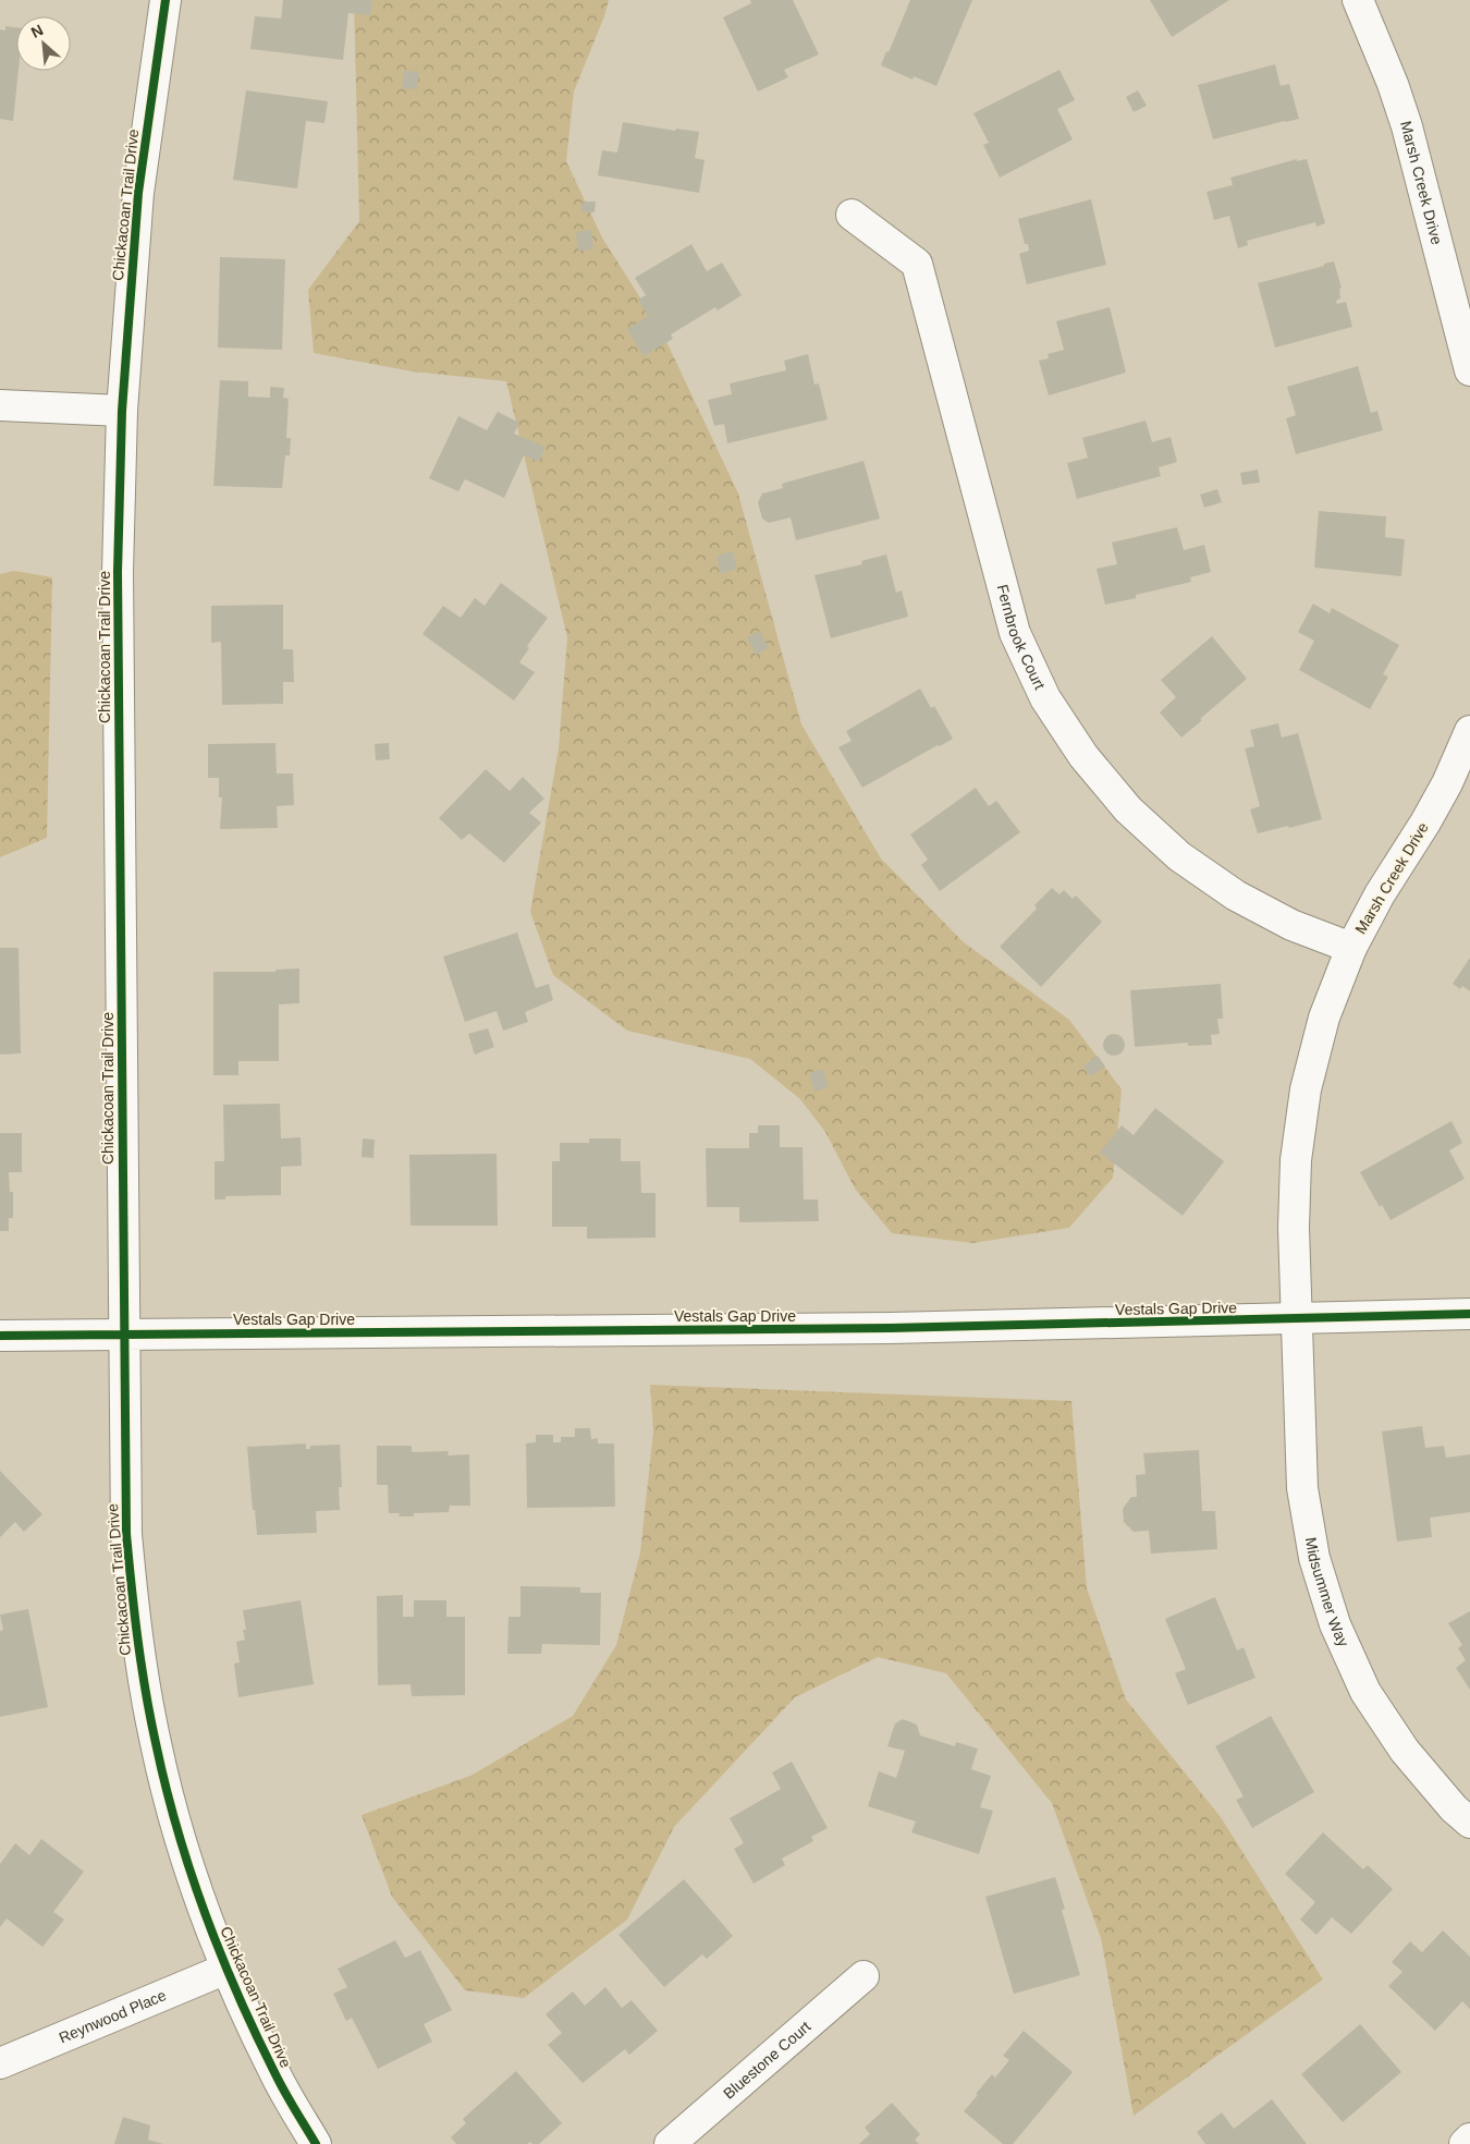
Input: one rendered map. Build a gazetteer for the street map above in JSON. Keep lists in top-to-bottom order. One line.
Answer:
{"streets":{"street":["Marsh Creek Drive","Chickacoan Trail Drive","Fernbrook Court","Vestals Gap Drive","Midsummer Way","Reynwood Place","Bluestone Court"]},"crossings":[["Marsh Creek Drive","Fernbrook Court"],["Marsh Creek Drive","Vestals Gap Drive"],["Marsh Creek Drive","Midsummer Way"],["Chickacoan Trail Drive","Vestals Gap Drive"],["Chickacoan Trail Drive","Reynwood Place"],["Vestals Gap Drive","Midsummer Way"]],"north":"top left"}
